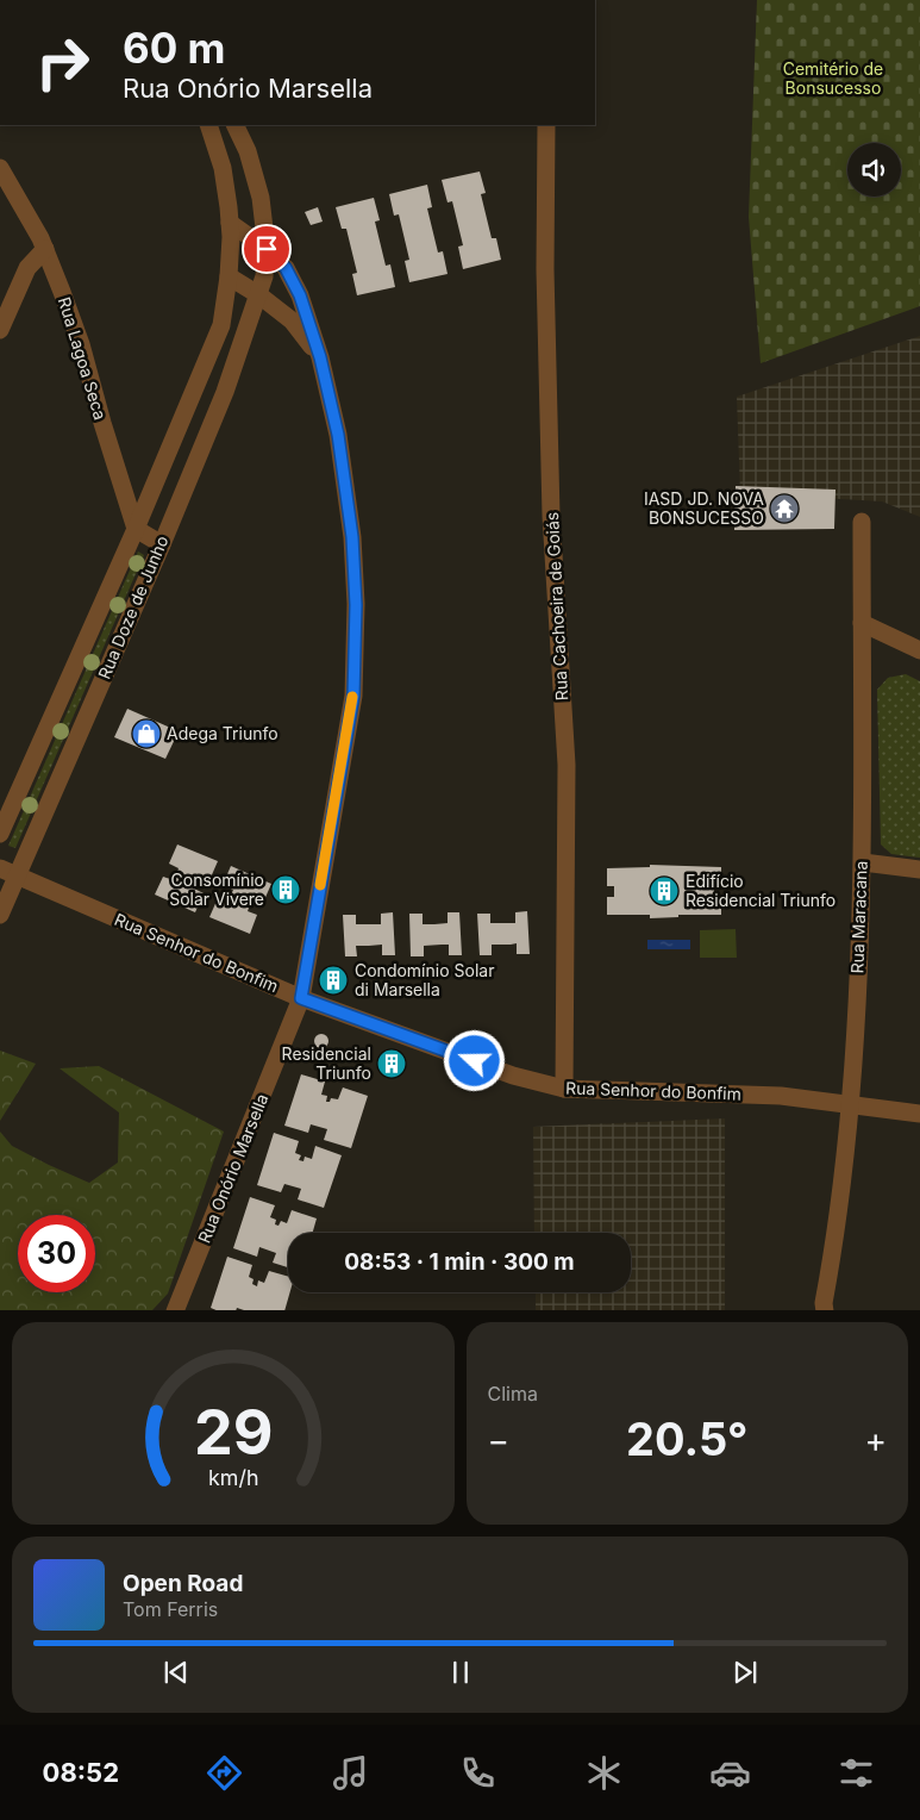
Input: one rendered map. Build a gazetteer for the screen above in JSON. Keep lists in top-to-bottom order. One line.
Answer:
{"streets":{"street":["Rua Lagoa Seca","Rua Cachoeira de Goiás","Rua Doze de Junho","Rua Maracana","Rua Senhor do Bonfim","Rua Onório Marsella"]},"crossings":[["Rua Lagoa Seca","Rua Doze de Junho"],["Rua Cachoeira de Goiás","Rua Senhor do Bonfim"],["Rua Doze de Junho","Rua Senhor do Bonfim"],["Rua Doze de Junho","Rua Onório Marsella"],["Rua Maracana","Rua Senhor do Bonfim"],["Rua Senhor do Bonfim","Rua Onório Marsella"]],"parks":["Cemitério de Bonsucesso"],"places":{"temple":["IASD JD. NOVA BONSUCESSO"],"shop":["Adega Triunfo"],"building":["Consomínio Solar Vivere","Edifício Residencial Triunfo","Condomínio Solar di Marsella","Residencial Triunfo"]},"page":{"turn":["60 m","Rua Onório Marsella"],"limit":"30","trip":"08:53 · 1 min · 300 m","tile":"Clima","heat":["−","20.5°","+"],"song":["Open Road","Tom Ferris"],"tabs":"08:52","gauge":["29","km/h"]}}
